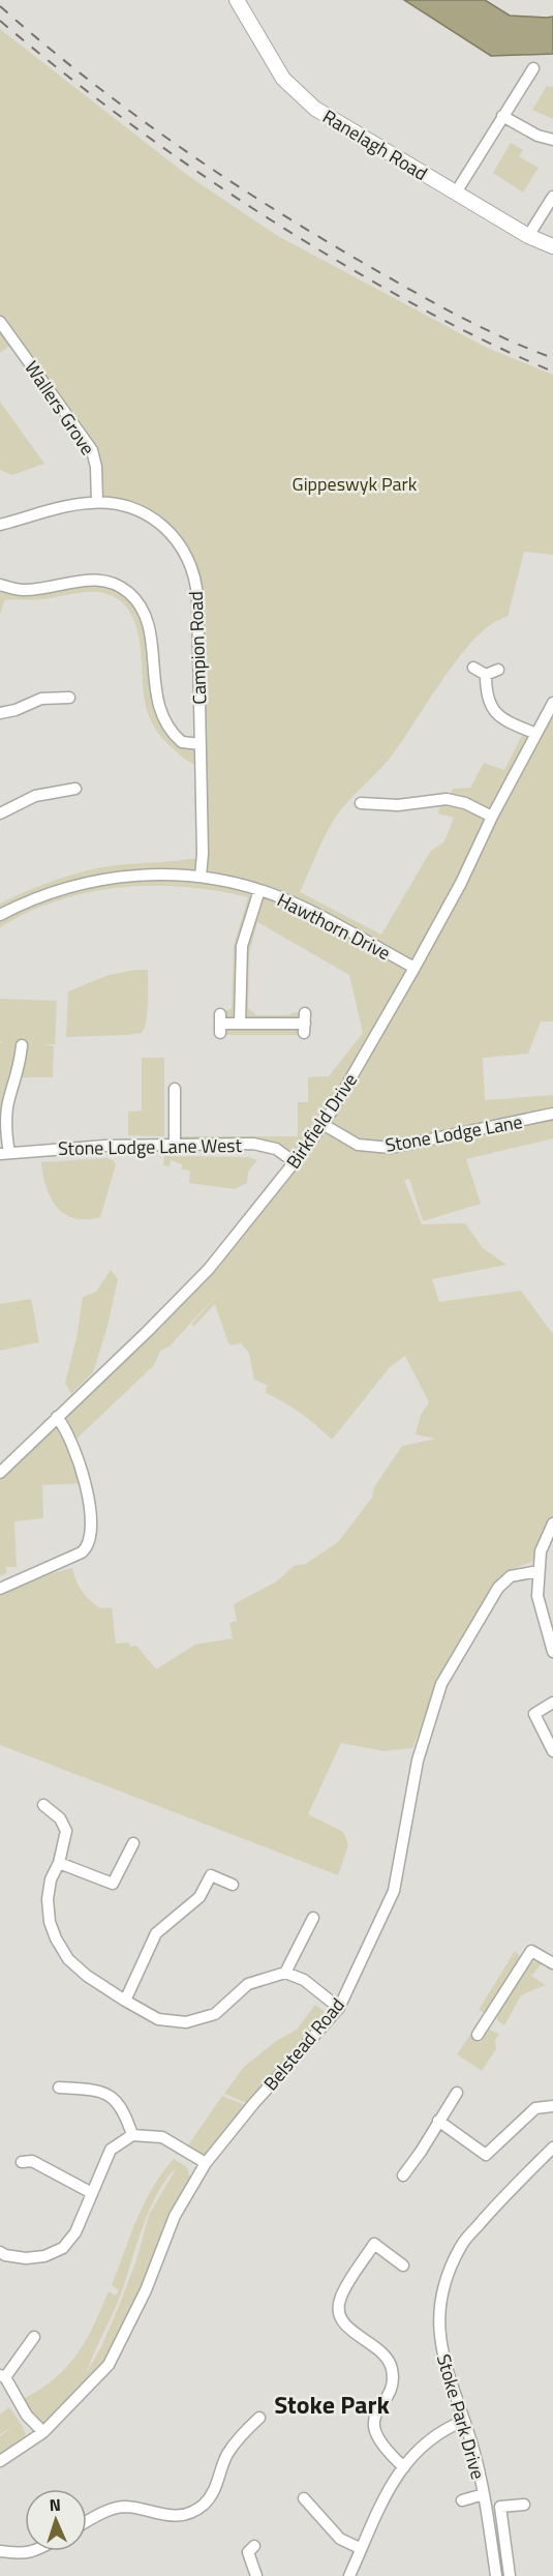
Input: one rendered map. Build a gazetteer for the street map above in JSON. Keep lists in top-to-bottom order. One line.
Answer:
{"streets":{"main road":["Ranelagh Road"],"street":["Wallers Grove","Campion Road","Hawthorn Drive","Birkfield Drive","Stone Lodge Lane","Stone Lodge Lane West","Belstead Road","Stoke Park Drive"]},"crossings":[["Wallers Grove","Campion Road"],["Campion Road","Hawthorn Drive"],["Hawthorn Drive","Birkfield Drive"],["Birkfield Drive","Stone Lodge Lane"],["Birkfield Drive","Stone Lodge Lane West"]],"districts":["Stoke Park"],"parks":["Gippeswyk Park"],"north":"top"}
